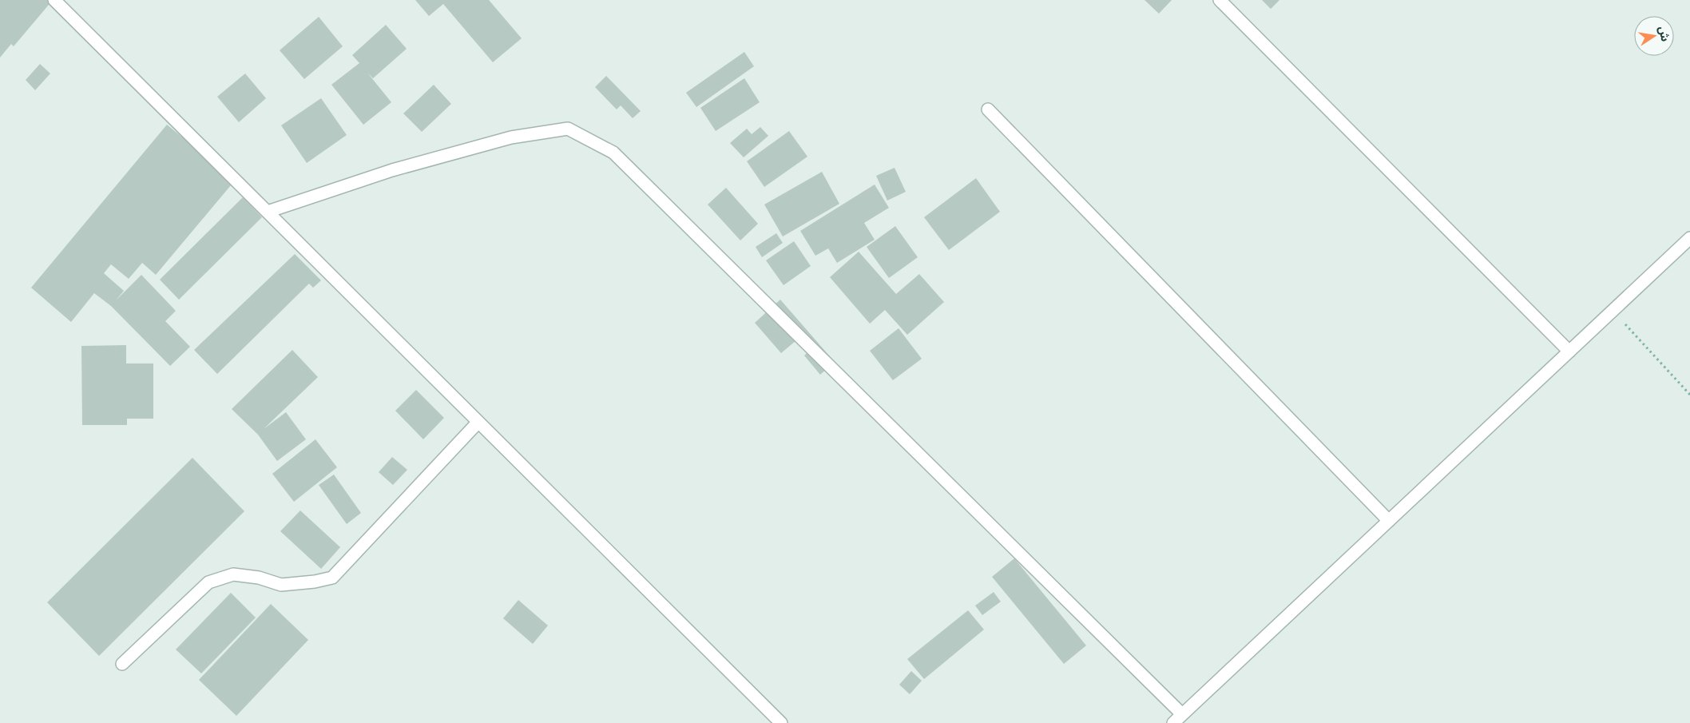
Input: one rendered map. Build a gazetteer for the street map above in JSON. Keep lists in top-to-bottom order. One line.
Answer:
{"north":"right"}
